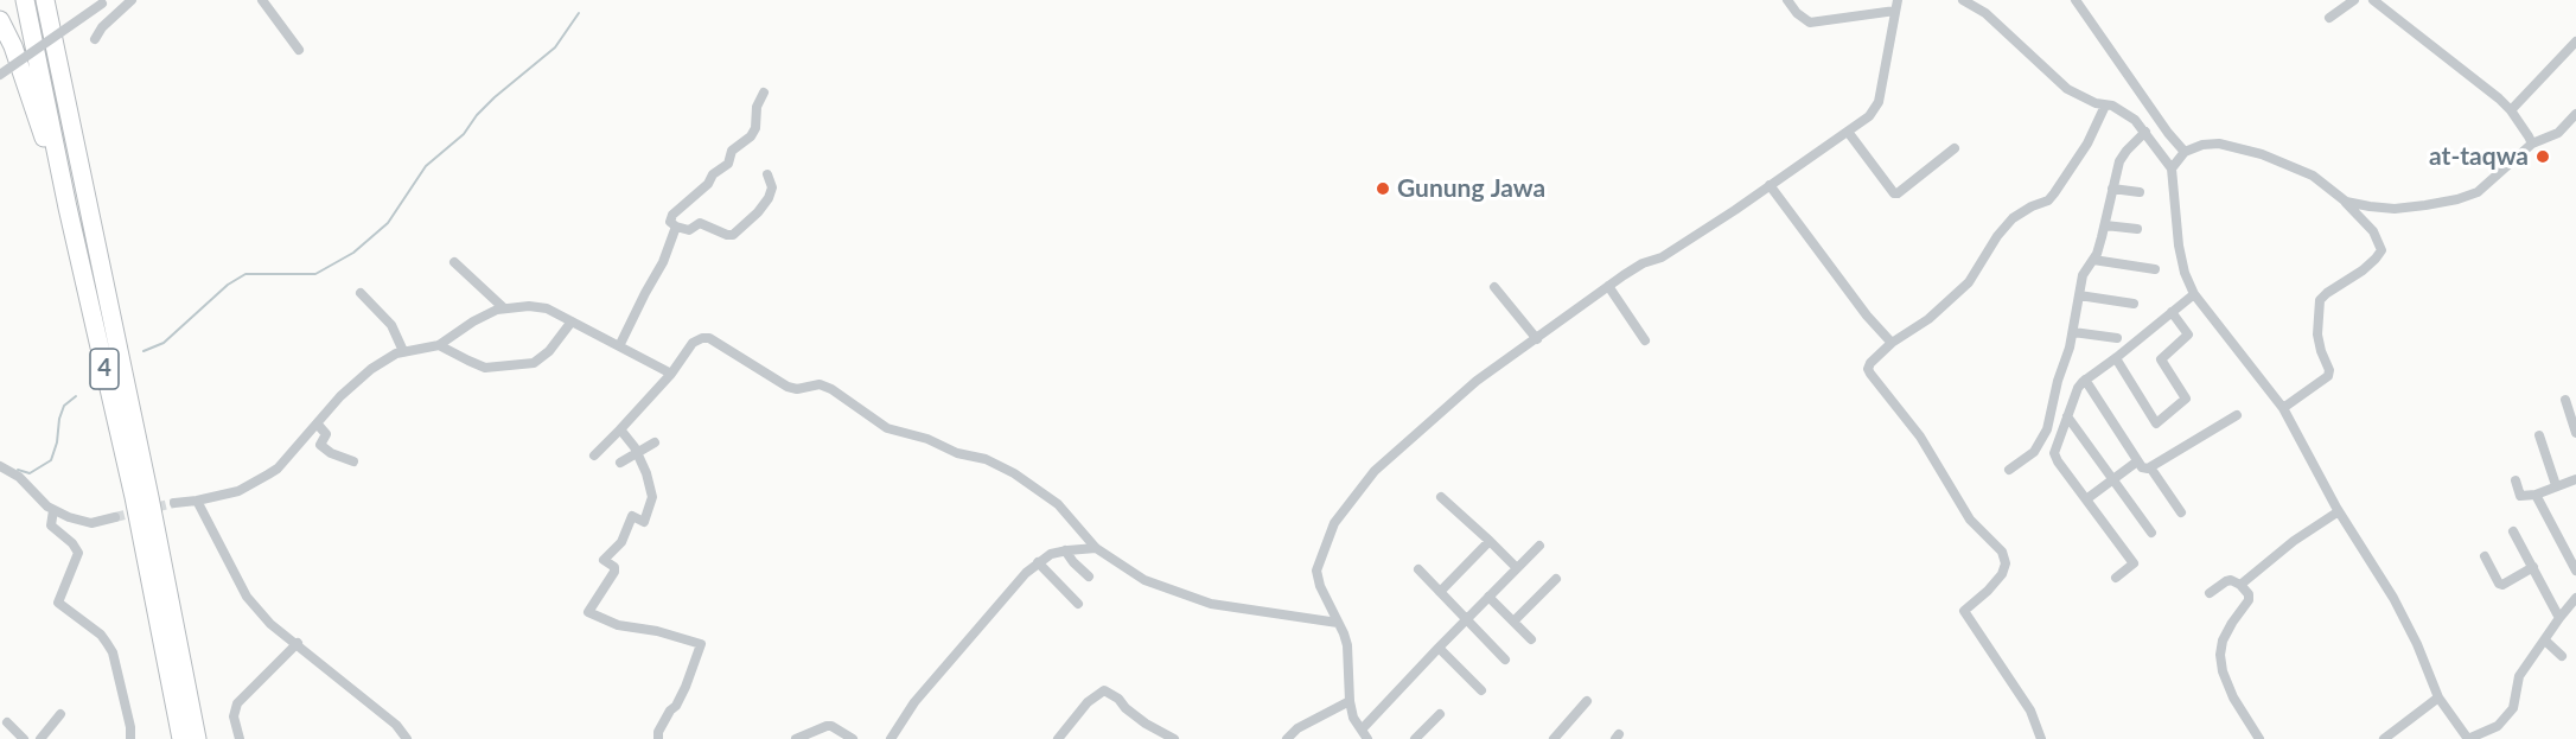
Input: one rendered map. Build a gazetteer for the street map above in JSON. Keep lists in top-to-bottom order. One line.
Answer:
{"streets":{"highway":["4"]},"places":["at-taqwa","Gunung Jawa"]}
